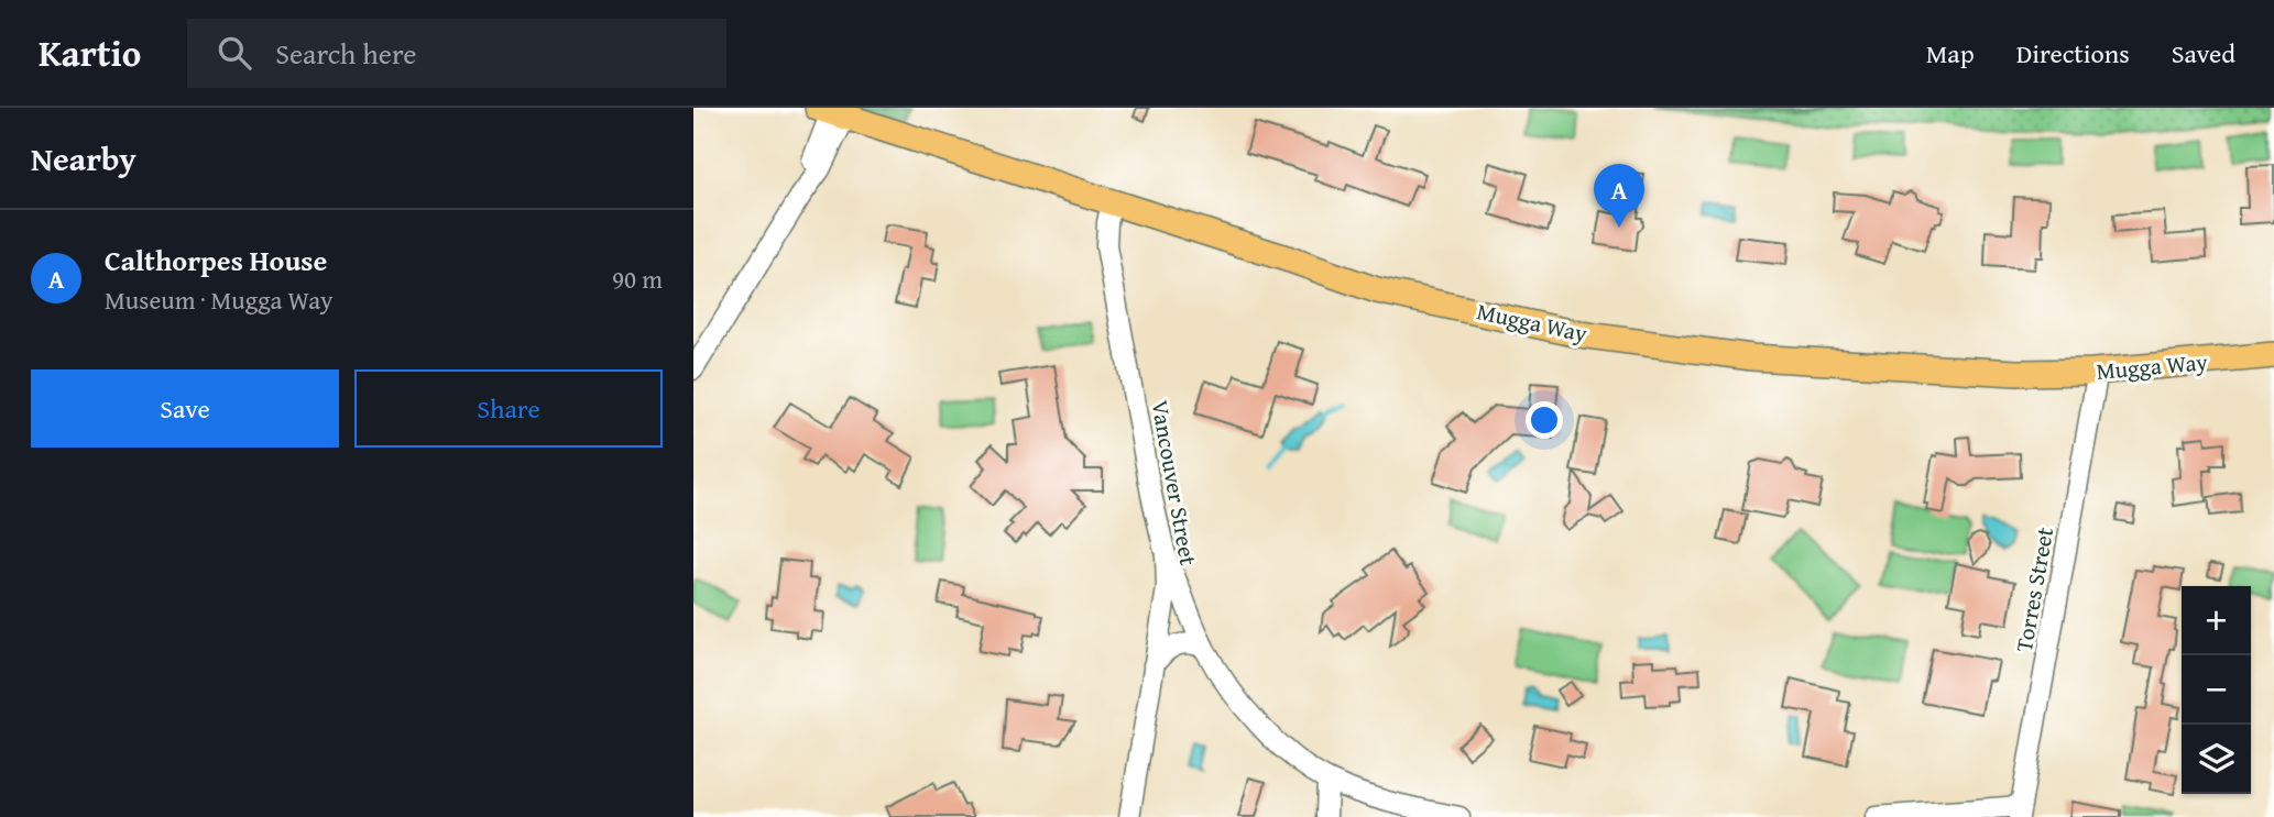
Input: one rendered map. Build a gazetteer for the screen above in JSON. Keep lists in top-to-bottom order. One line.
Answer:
{"streets":{"main road":["Mugga Way"],"street":["Vancouver Street","Torres Street"]},"crossings":[["Mugga Way","Vancouver Street"],["Mugga Way","Torres Street"]],"page":{"header":"Kartio","search":"Search here","nav":["Map","Directions","Saved"],"heading":"Nearby","pins":"A","list":[{"mark":"A","name":"Calthorpes House","note":"Museum · Mugga Way","value":"90 m"}],"buttons":["Save","Share"],"map_buttons":["+","−"]}}
